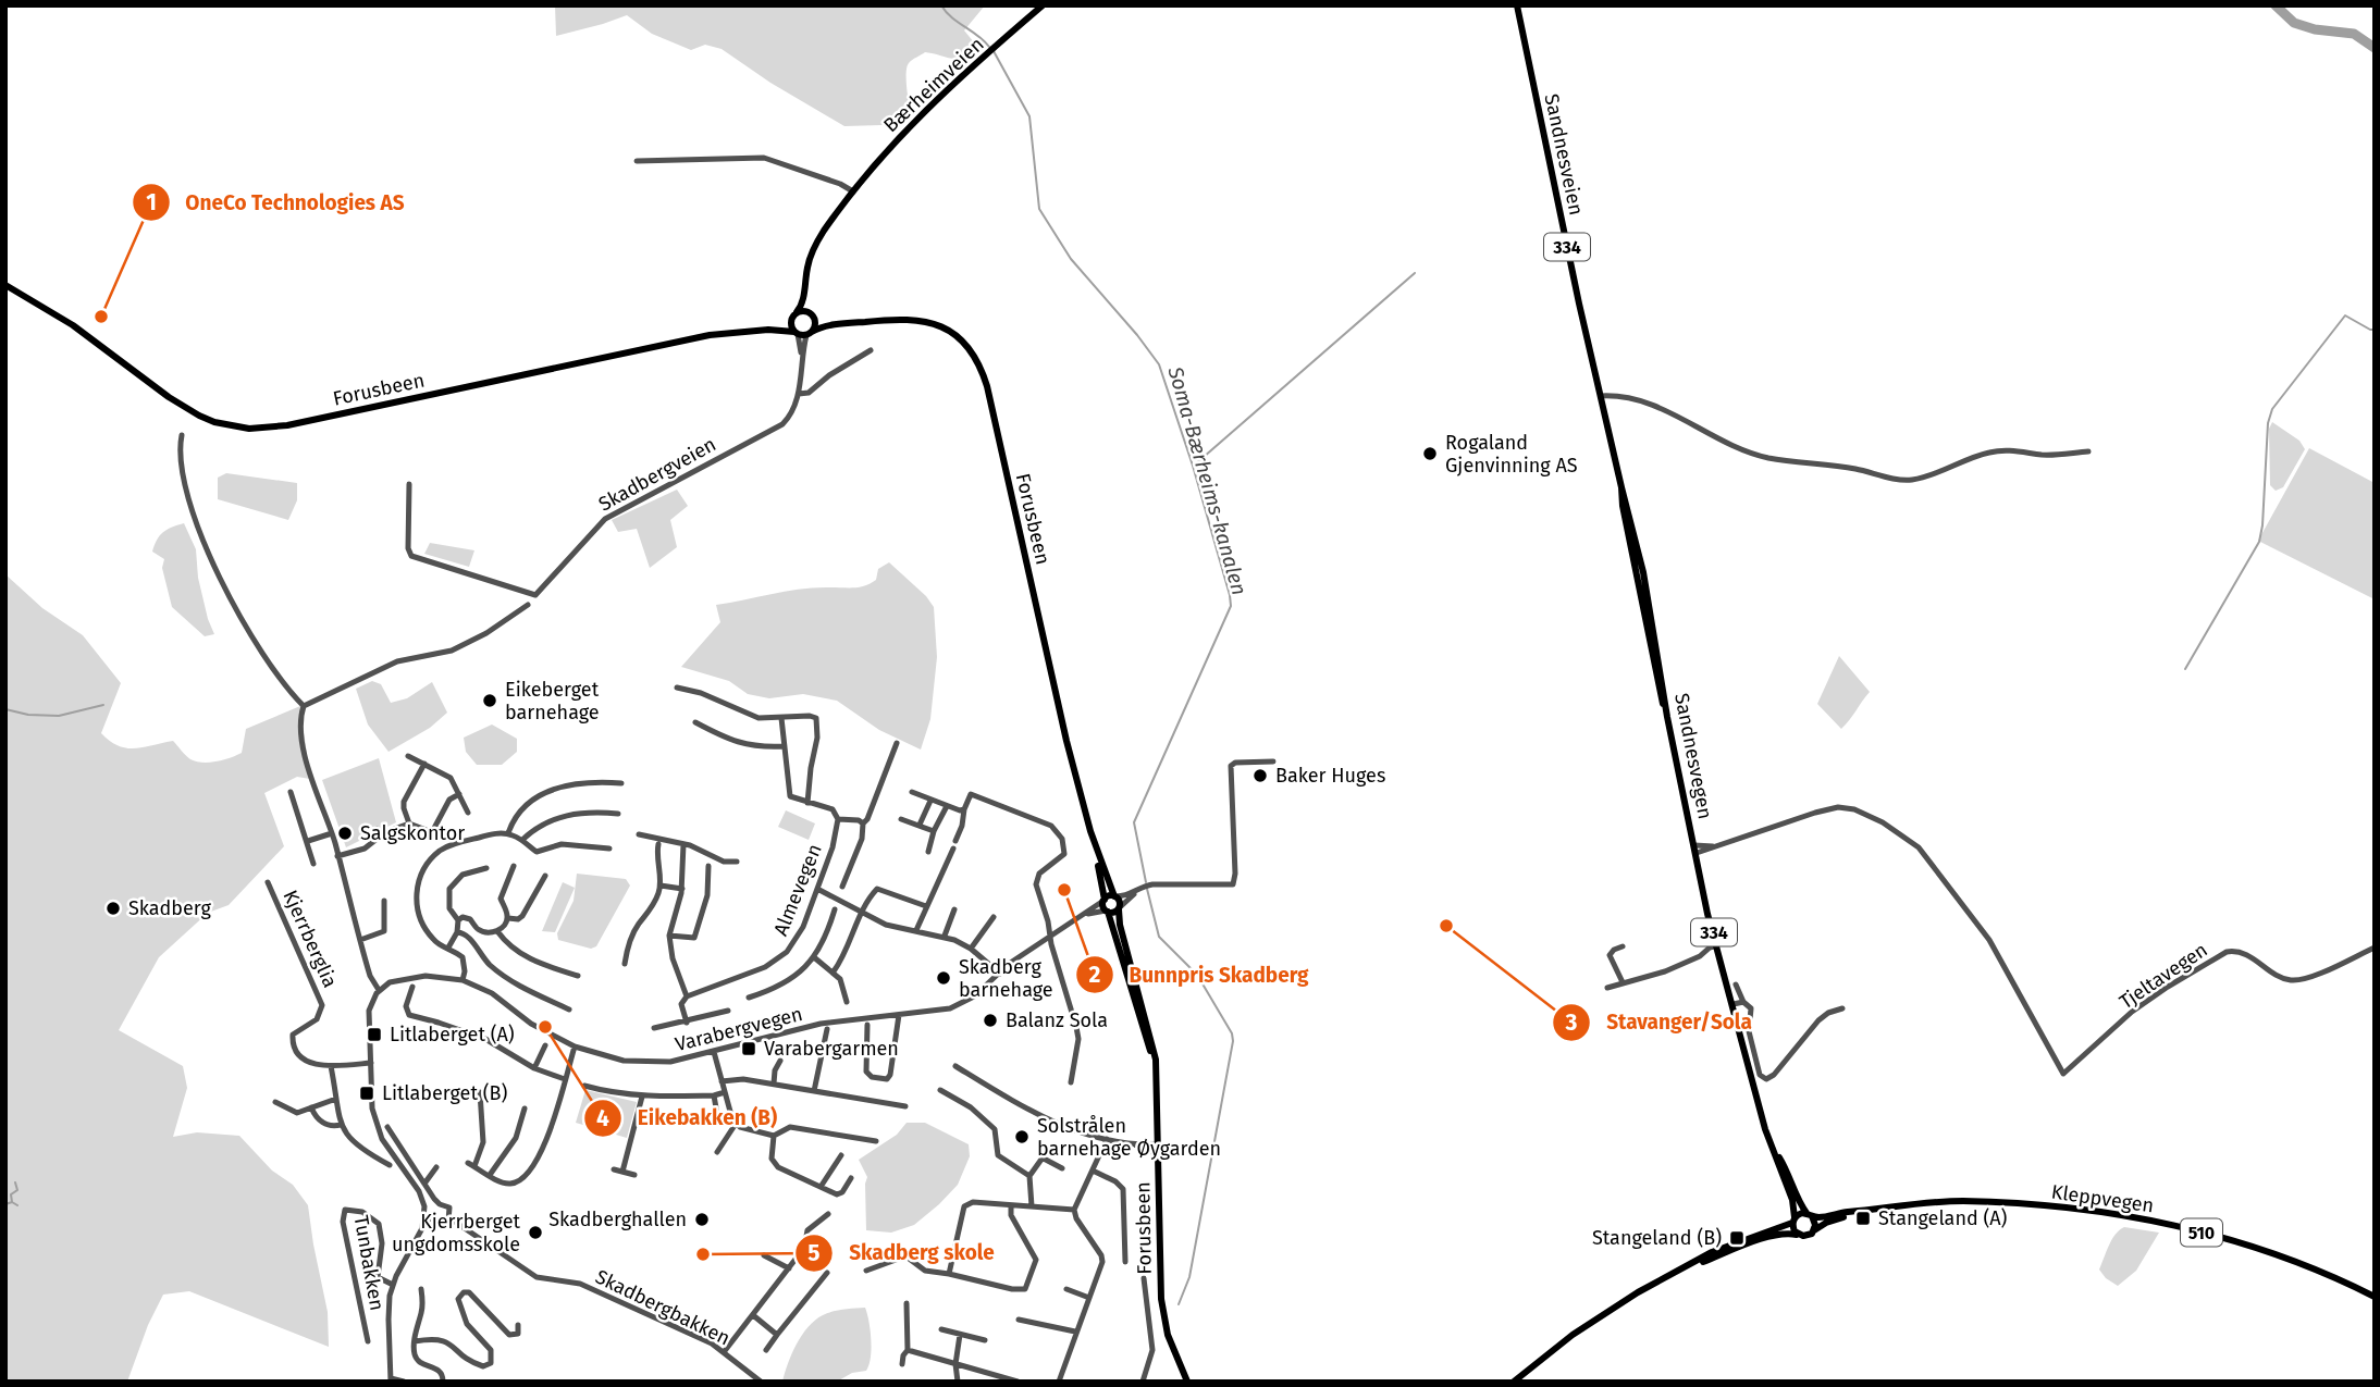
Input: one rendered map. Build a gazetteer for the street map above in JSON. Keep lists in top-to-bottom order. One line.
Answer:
{"streets":{"main road":["Bærheimveien","Sandnesveien","334","Forusbeen","Sandnesvegen","Kleppvegen","510"],"street":["Skadbergveien","Almevegen","Kjerrberglia","Tjeltavegen","Varabergvegen","Tunbakken","Skadbergbakken"]},"crossings":[["Sandnesveien","Sandnesvegen"],["Forusbeen","Skadbergveien"],["Sandnesvegen","Tjeltavegen"],["Sandnesvegen","Kleppvegen"]],"water":["Soma-Bærheims-kanalen"],"places":{"other":["OneCo Technologies AS","Rogaland Gjenvinning AS","Eikeberget barnehage","Baker Huges","Salgskontor","Bunnpris Skadberg","Skadberg","Stavanger/Sola","Skadberg barnehage","Balanz Sola","Eikebakken (B)","Solstrålen barnehage Øygarden","Skadberghallen","Kjerrberget ungdomsskole","Skadberg skole"],"transit":["Litlaberget (A)","Varabergarmen","Litlaberget (B)","Stangeland (A)","Stangeland (B)"]}}
